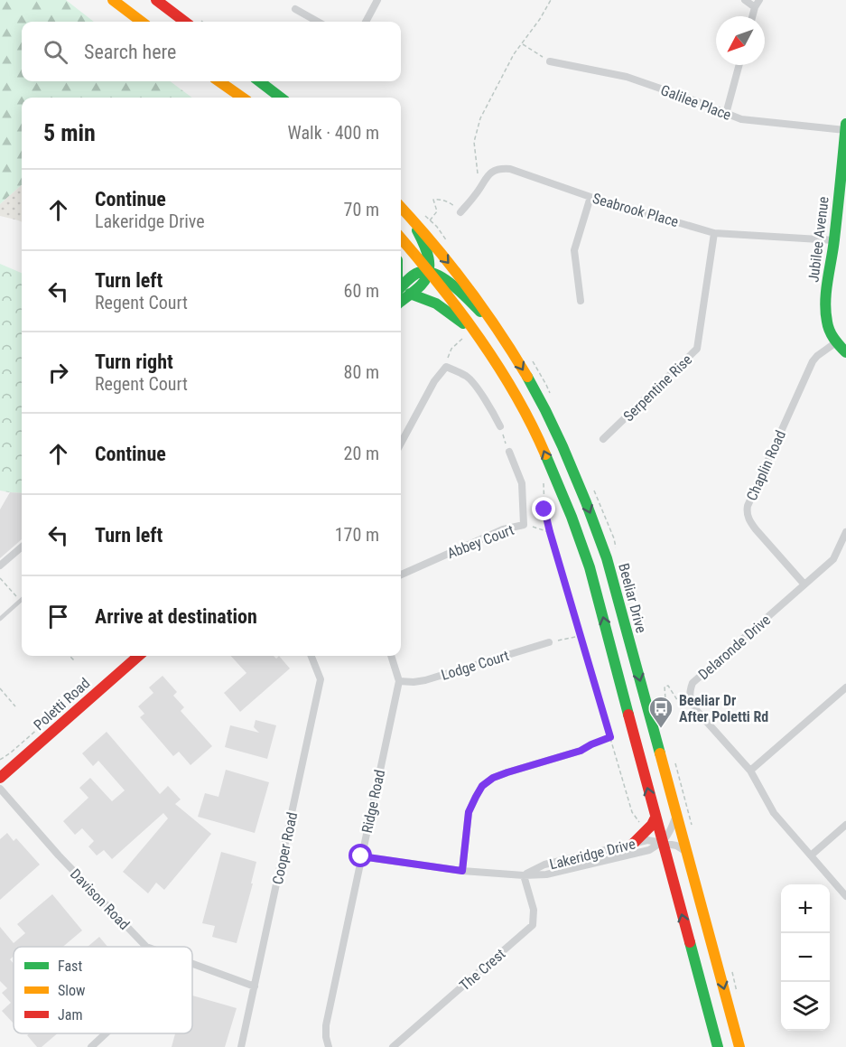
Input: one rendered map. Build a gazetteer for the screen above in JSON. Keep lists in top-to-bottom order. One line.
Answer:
{"streets":{"main road":["Jubilee Avenue","Beeliar Drive","Poletti Road"],"street":["Galilee Place","Seabrook Place","Serpentine Rise","Chaplin Road","Abbey Court","Delaronde Drive","Lodge Court","Ridge Road","Cooper Road","Lakeridge Drive","Davison Road","The Crest"]},"crossings":[["Galilee Place","Jubilee Avenue"],["Seabrook Place","Jubilee Avenue"],["Seabrook Place","Serpentine Rise"],["Jubilee Avenue","Chaplin Road"],["Chaplin Road","Delaronde Drive"],["Beeliar Drive","Lakeridge Drive"],["Lodge Court","Ridge Road"],["Ridge Road","Lakeridge Drive"],["Cooper Road","Davison Road"],["Lakeridge Drive","The Crest"]],"places":{"bus stop":["Beeliar Dr After Poletti Rd"]},"legend":["Fast","Slow","Jam"],"north":"bottom left","page":{"search":"Search here","heading":["5 min","Walk · 400 m"],"list":[["Continue","Lakeridge Drive","70 m"],["Turn left","Regent Court","60 m"],["Turn right","Regent Court","80 m"],["Continue","20 m"],["Turn left","170 m"],"Arrive at destination"],"map_buttons":["+","−"]}}
